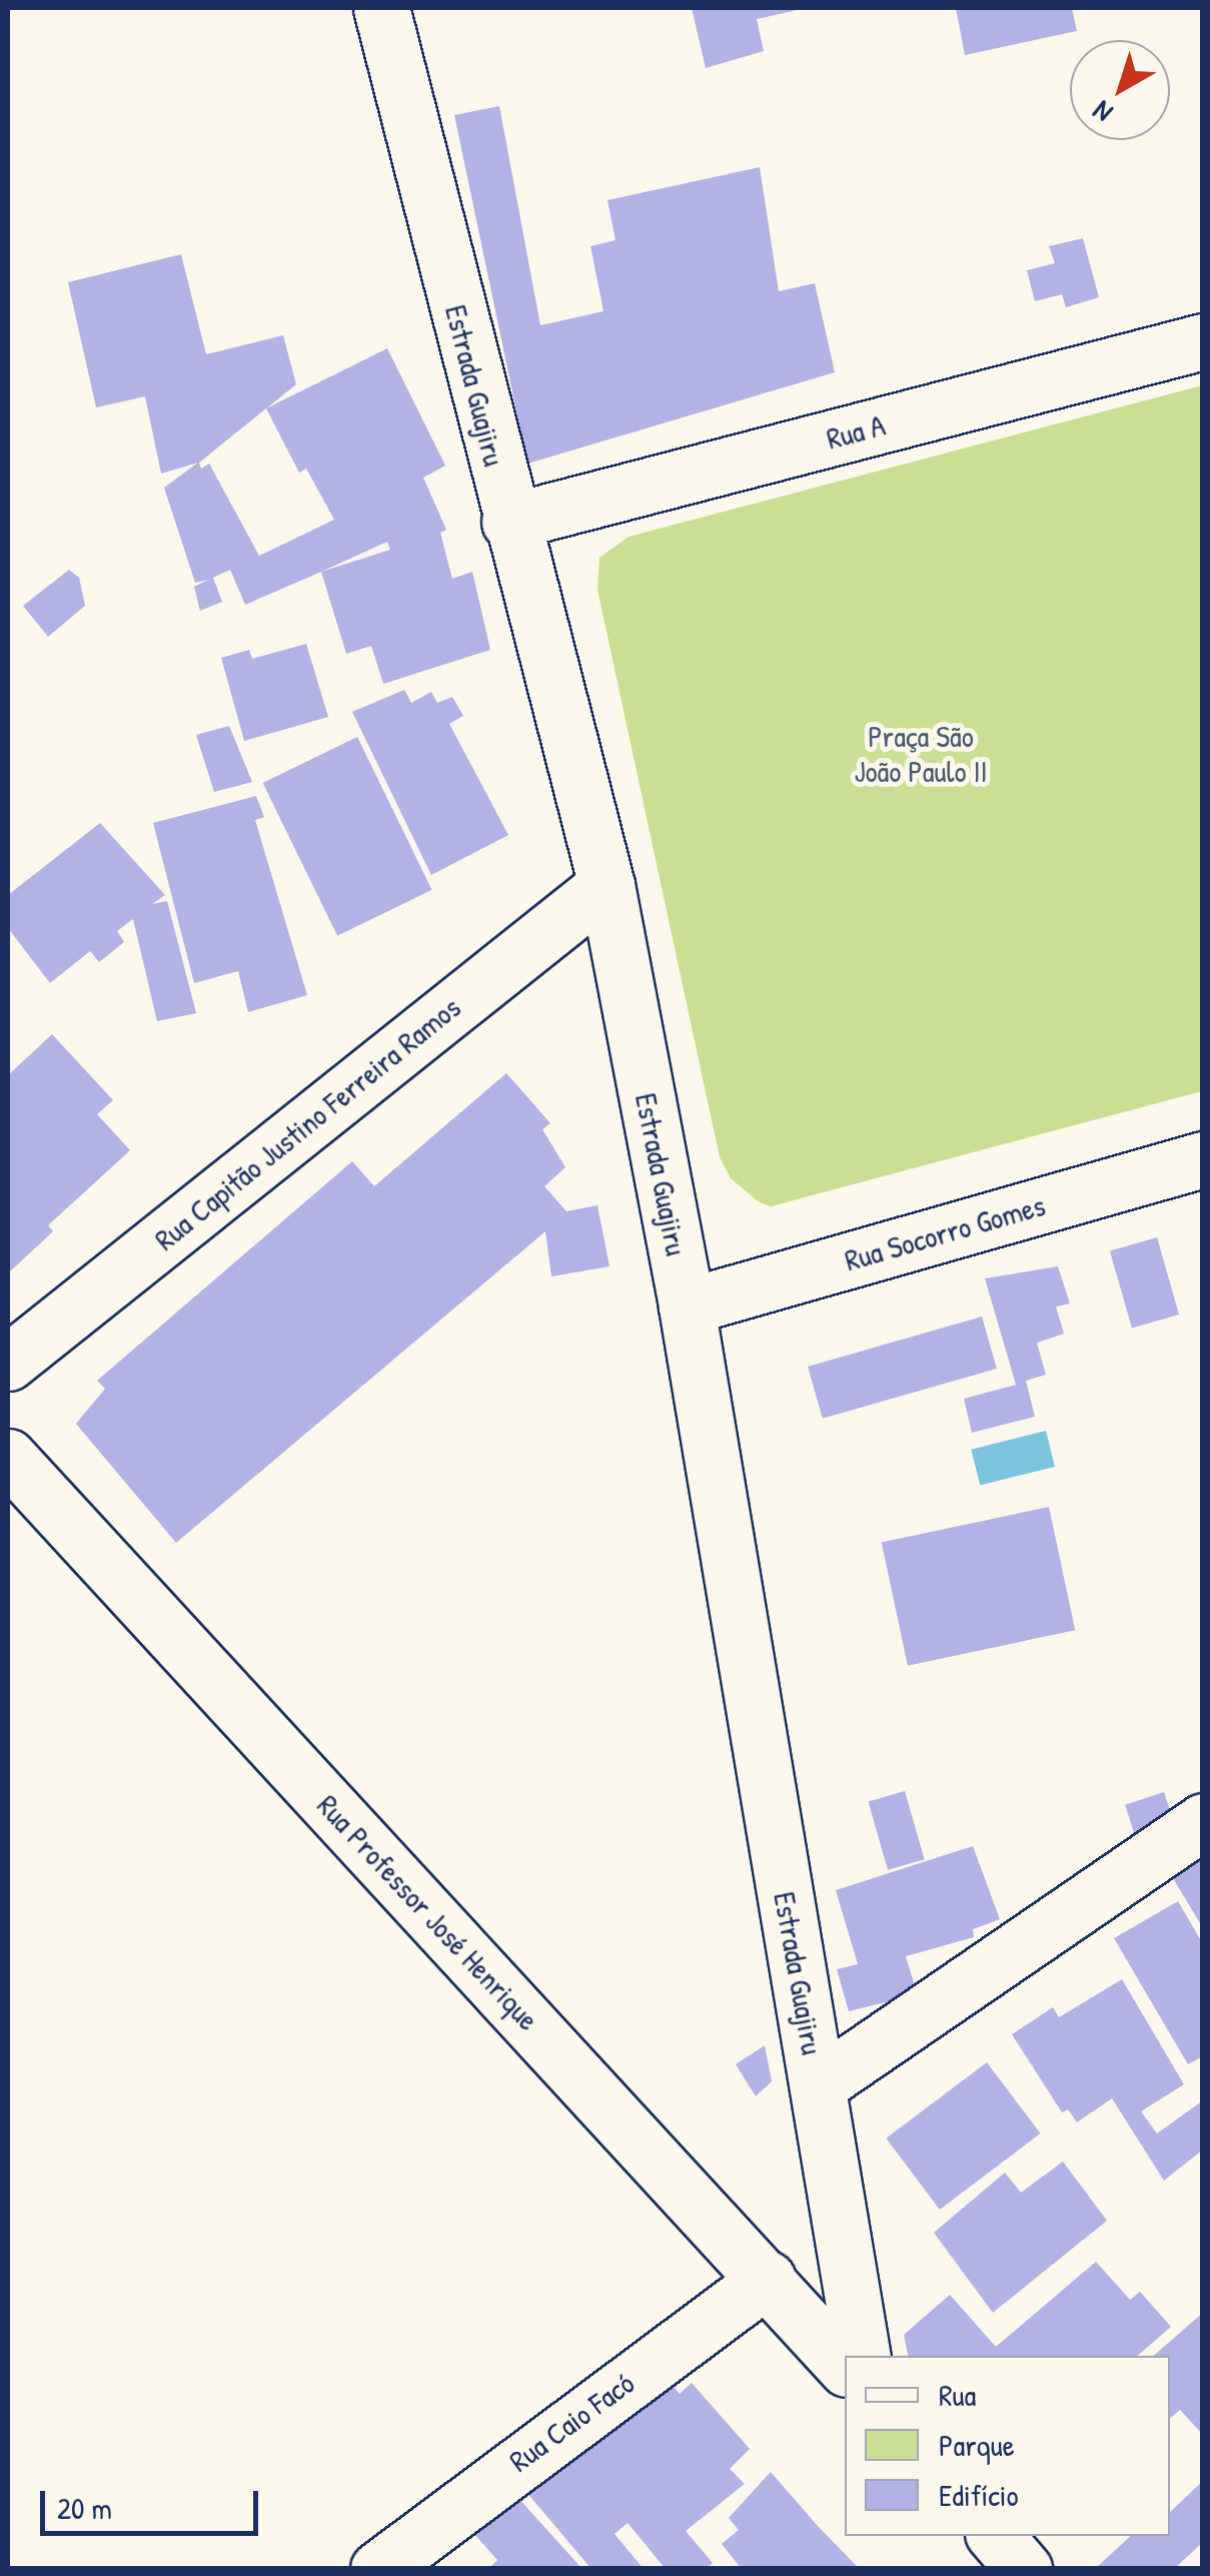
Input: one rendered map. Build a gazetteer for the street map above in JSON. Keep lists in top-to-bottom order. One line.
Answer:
{"streets":{"street":["Estrada Guajiru","Rua A","Rua Capitão Justino Ferreira Ramos","Rua Socorro Gomes","Rua Professor José Henrique","Rua Caio Facó"]},"crossings":[["Estrada Guajiru","Rua A"],["Estrada Guajiru","Rua Capitão Justino Ferreira Ramos"],["Estrada Guajiru","Rua Socorro Gomes"],["Rua Professor José Henrique","Rua Caio Facó"]],"parks":["Praça São João Paulo II"],"legend":["Rua","Parque","Edifício"],"scale_bar":"20 m","north":"bottom left"}
